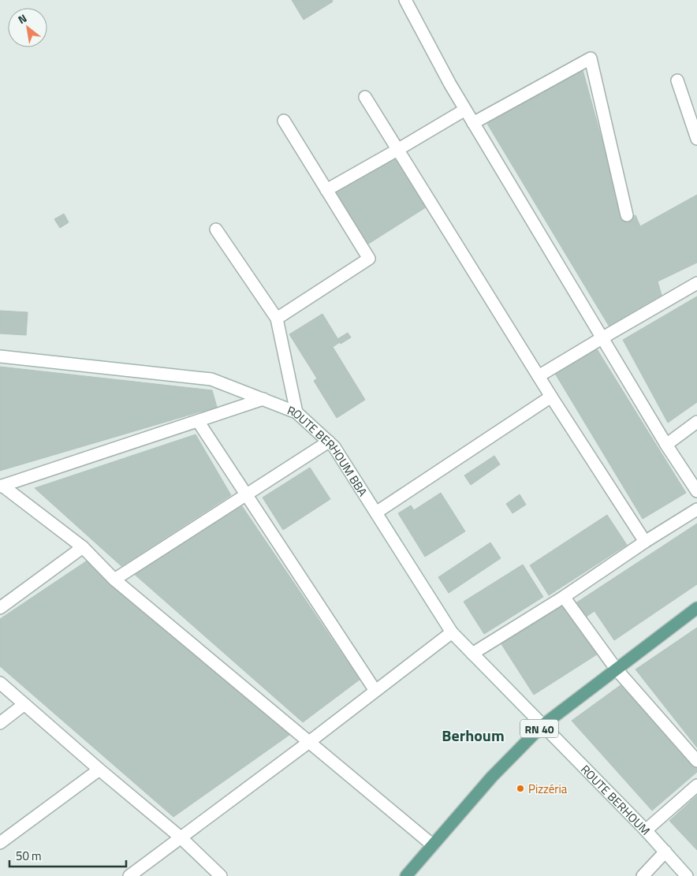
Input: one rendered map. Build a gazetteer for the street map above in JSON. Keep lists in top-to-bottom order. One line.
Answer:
{"streets":{"main road":["RN 40"],"street":["ROUTE BERHOUM BBA","ROUTE BERHOUM"]},"crossings":[["ROUTE BERHOUM BBA","RN 40"],["ROUTE BERHOUM BBA","ROUTE BERHOUM"],["RN 40","ROUTE BERHOUM"]],"districts":["Berhoum"],"places":["Pizzéria"],"scale_bar":"50 m","north":"top left"}
